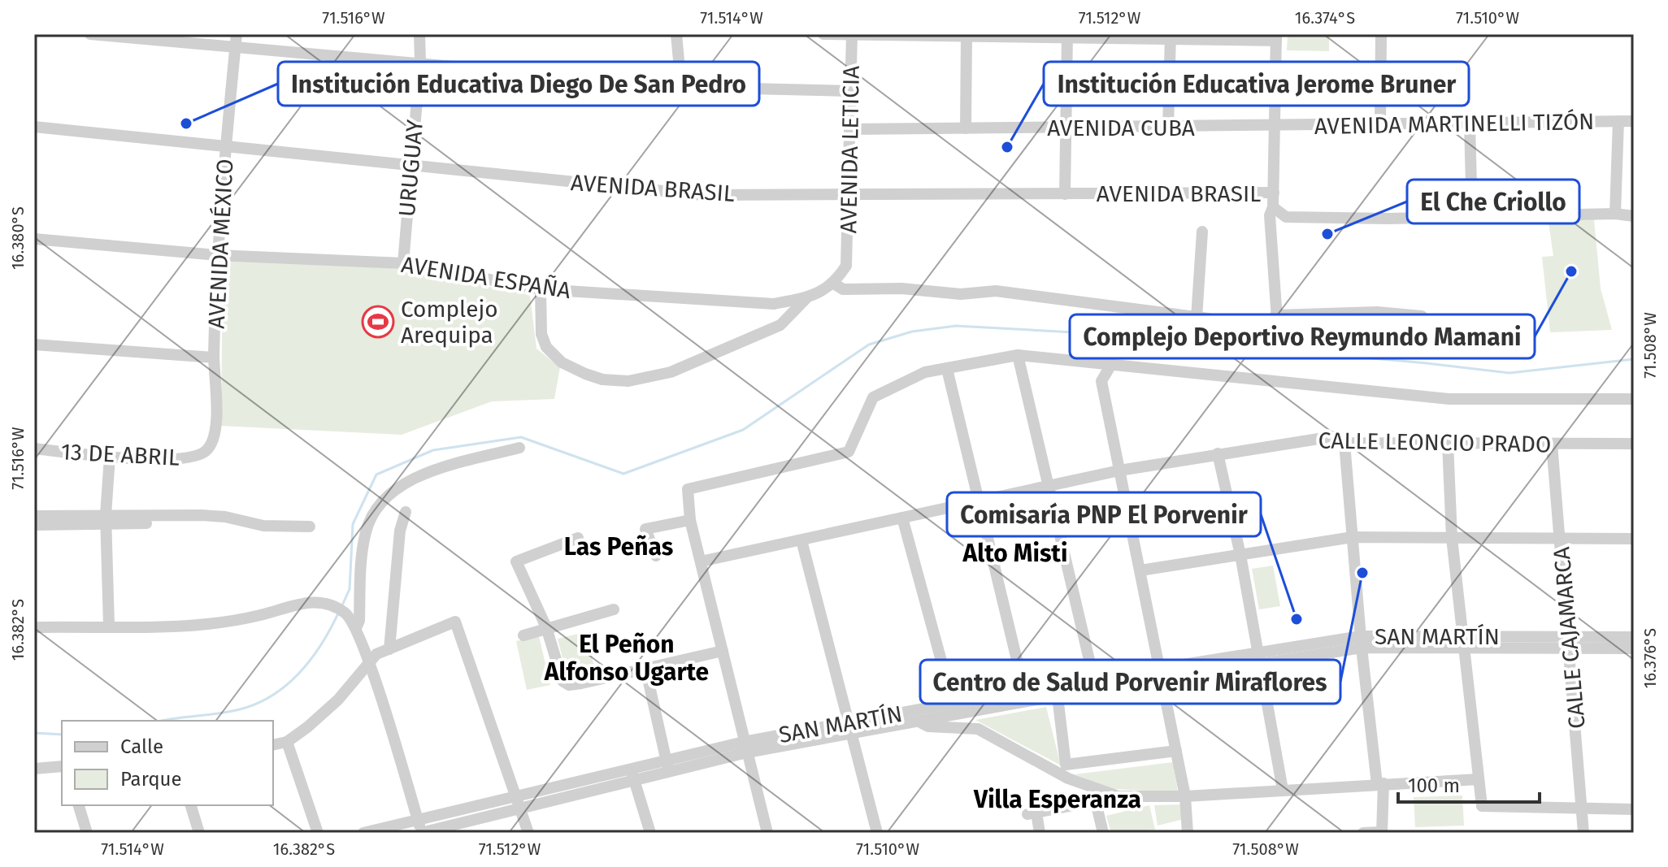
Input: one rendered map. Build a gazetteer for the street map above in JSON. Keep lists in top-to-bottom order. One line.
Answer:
{"streets":{"street":["AVENIDA MARTINELLI TIZÓN","AVENIDA CUBA","AVENIDA LETICIA","URUGUAY","AVENIDA BRASIL","AVENIDA MÉXICO","AVENIDA ESPAÑA","CALLE LEONCIO PRADO","13 DE ABRIL","SAN MARTÍN","CALLE CAJAMARCA"]},"crossings":[["AVENIDA MARTINELLI TIZÓN","AVENIDA CUBA"],["AVENIDA CUBA","AVENIDA LETICIA"],["AVENIDA LETICIA","AVENIDA BRASIL"],["AVENIDA LETICIA","AVENIDA ESPAÑA"],["URUGUAY","AVENIDA BRASIL"],["URUGUAY","AVENIDA ESPAÑA"],["AVENIDA BRASIL","AVENIDA MÉXICO"],["AVENIDA MÉXICO","AVENIDA ESPAÑA"],["AVENIDA MÉXICO","13 DE ABRIL"],["CALLE LEONCIO PRADO","CALLE CAJAMARCA"],["SAN MARTÍN","CALLE CAJAMARCA"]],"districts":["Las Peñas","Alto Misti","El Peñon Alfonso Ugarte","Villa Esperanza"],"places":{"other":["Institución Educativa Diego De San Pedro","Institución Educativa Jerome Bruner","El Che Criollo","Complejo Deportivo Reymundo Mamani","Centro de Salud Porvenir Miraflores","Comisaría PNP El Porvenir"],"sports":["Complejo Arequipa"]},"legend":["Calle","Parque"],"scale_bar":"100 m","coordinates":["71.516°W","71.514°W","71.512°W","16.374°S","71.510°W","16.380°S","71.508°W","16.382°S","16.376°S"]}
